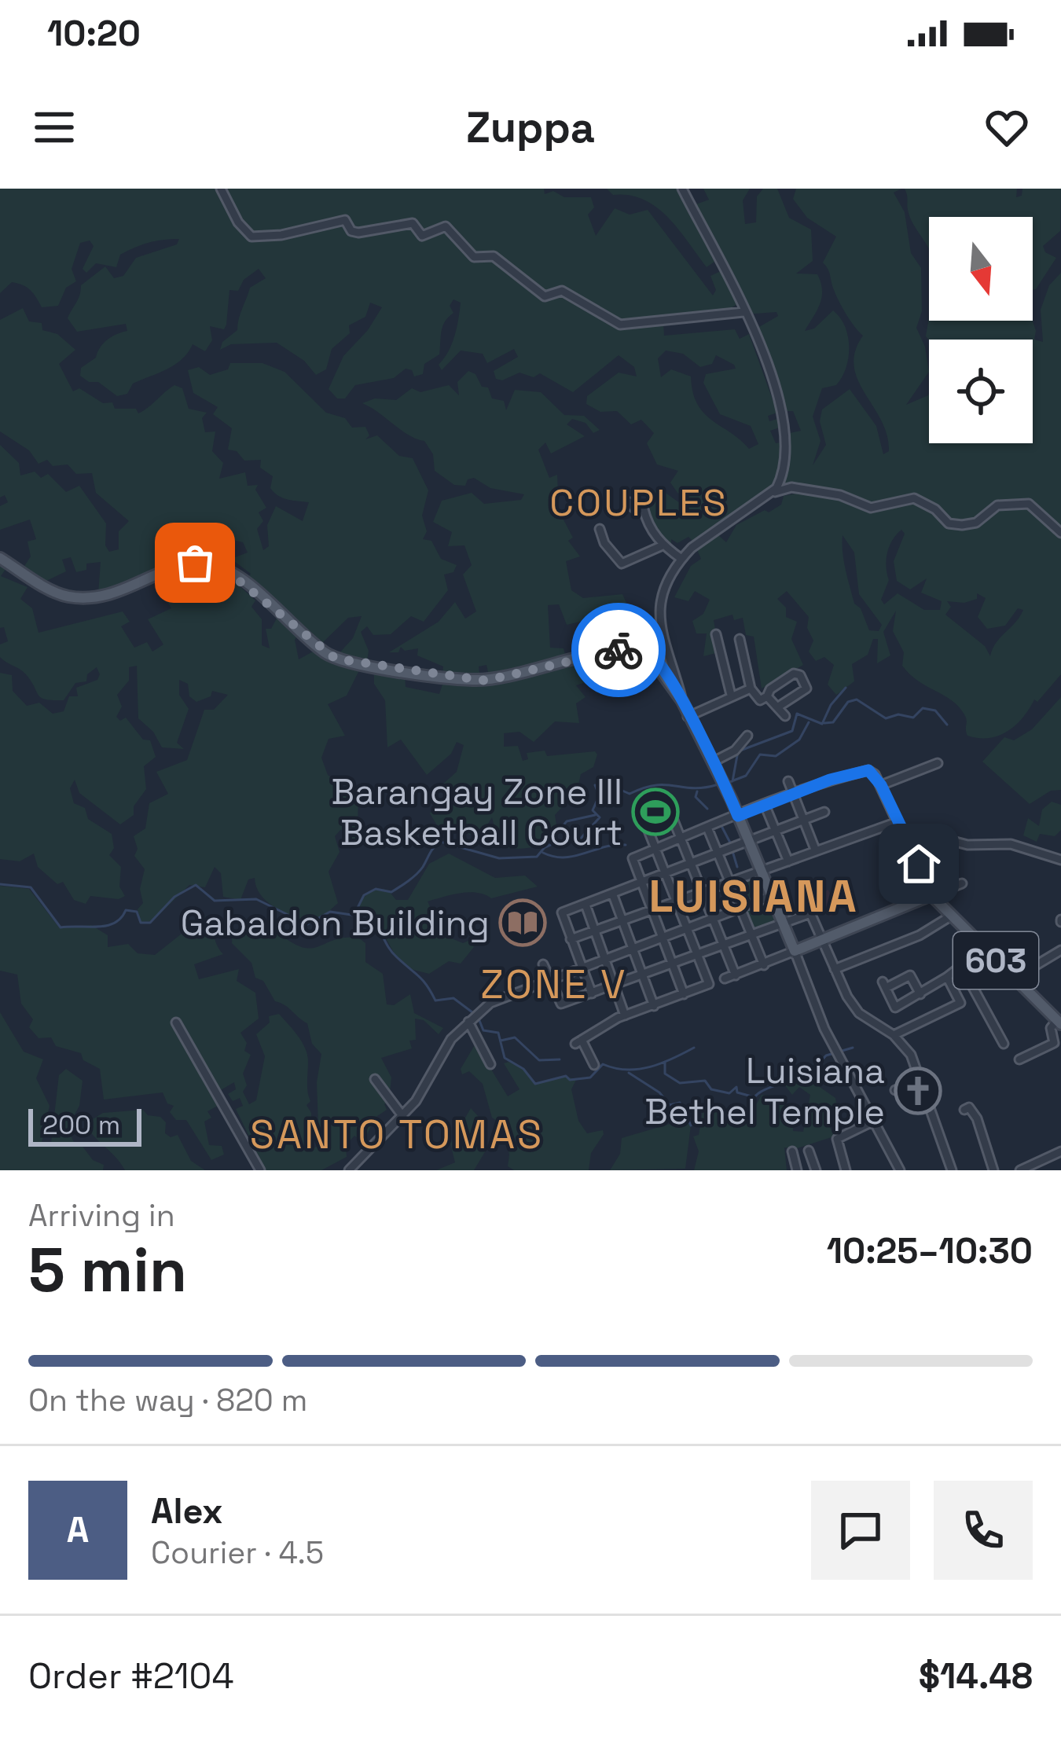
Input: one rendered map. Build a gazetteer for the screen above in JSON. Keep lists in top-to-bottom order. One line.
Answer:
{"streets":{"main road":["603"]},"districts":["COUPLES","LUISIANA","ZONE V","SANTO TOMAS"],"places":{"sports":["Barangay Zone III Basketball Court"],"library":["Gabaldon Building"],"church":["Luisiana Bethel Temple"]},"scale_bar":"200 m","north":"bottom","page":{"status":"10:20","header":"Zuppa","scale":"200 m","heading":["5 min","Arriving in","10:25–10:30"],"panel":["Alex","Courier · 4.5","Order #2104","$14.48"],"bar":"On the way · 820 m","round":"A"}}
